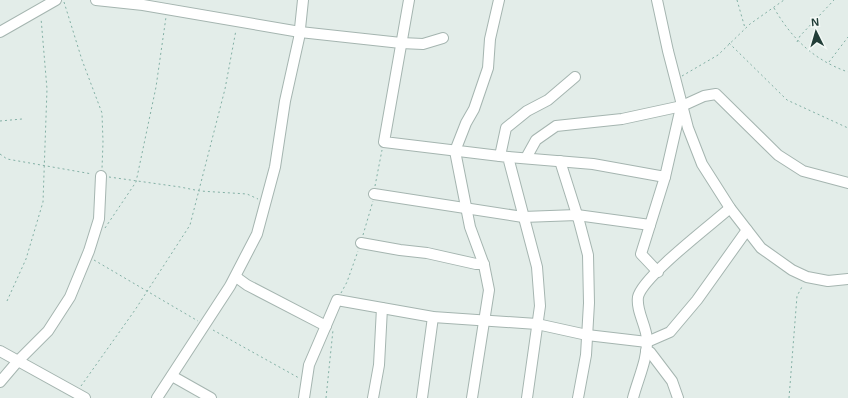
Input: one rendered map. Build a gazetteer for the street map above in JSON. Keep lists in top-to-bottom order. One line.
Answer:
{"north":"top"}
